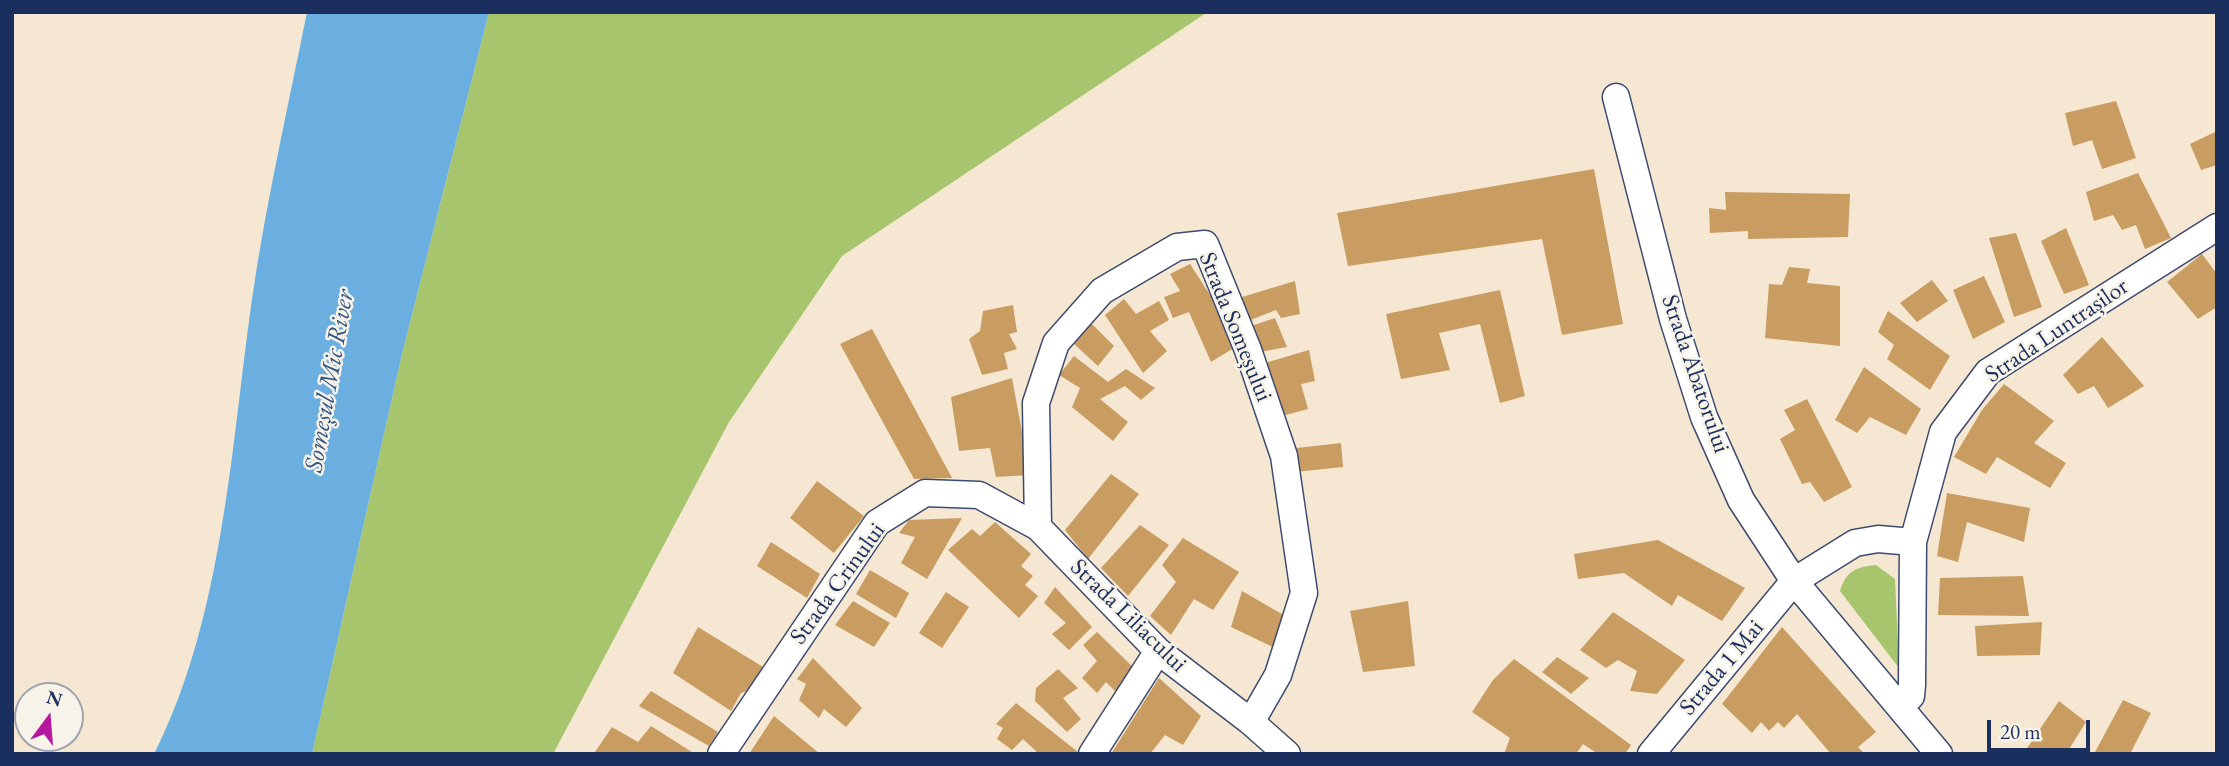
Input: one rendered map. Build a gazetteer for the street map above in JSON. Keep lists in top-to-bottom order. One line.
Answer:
{"streets":{"street":["Strada Someșului","Strada Luntrașilor","Strada Abatorului","Strada Crinului","Strada Liliacului","Strada 1 Mai"]},"crossings":[["Strada Someșului","Strada Crinului"],["Strada Someșului","Strada Liliacului"],["Strada Luntrașilor","Strada Abatorului"],["Strada Abatorului","Strada 1 Mai"],["Strada Crinului","Strada Liliacului"]],"water":["Someşul Mic River"],"scale_bar":"20 m","north":"top"}
